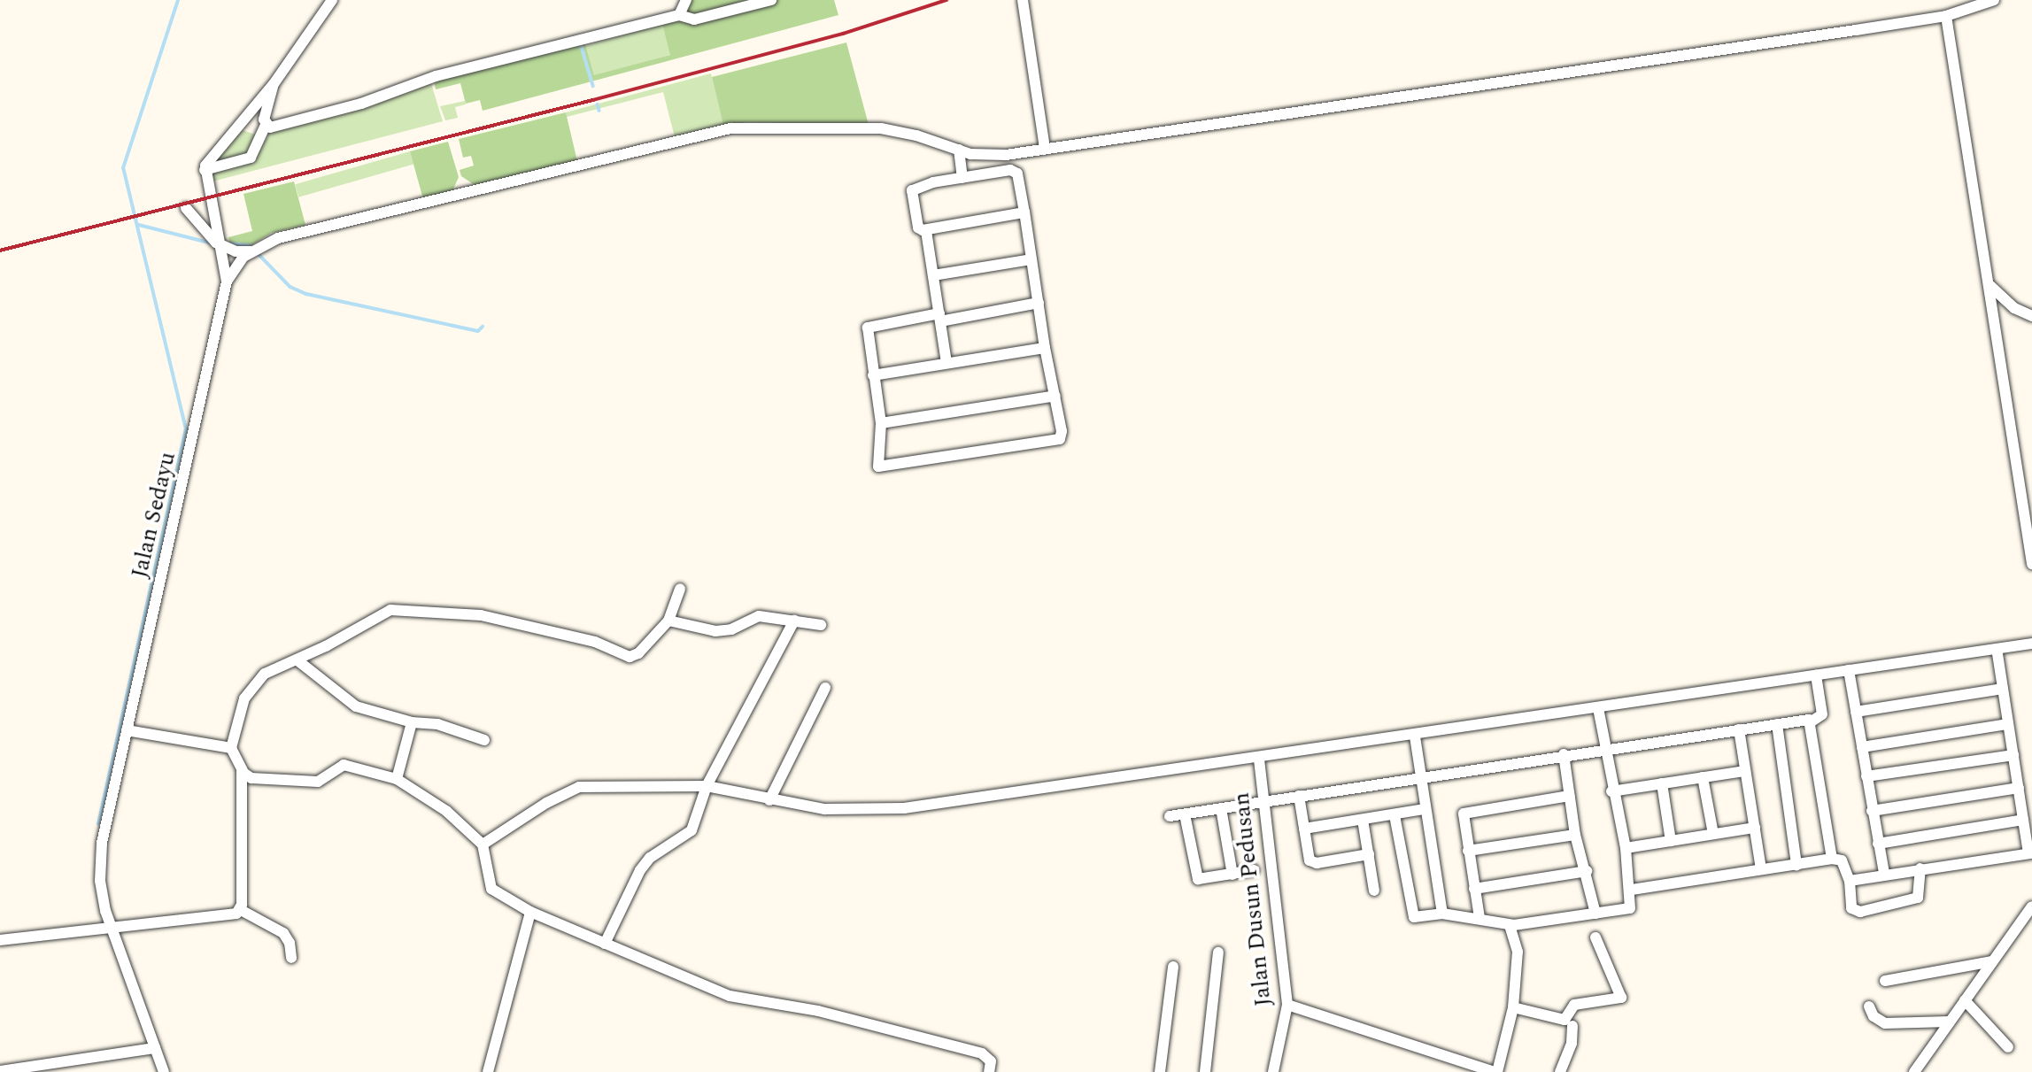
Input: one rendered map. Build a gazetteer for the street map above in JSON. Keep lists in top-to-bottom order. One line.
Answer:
{"streets":{"street":["Jalan Sedayu","Jalan Dusun Pedusan"]}}
